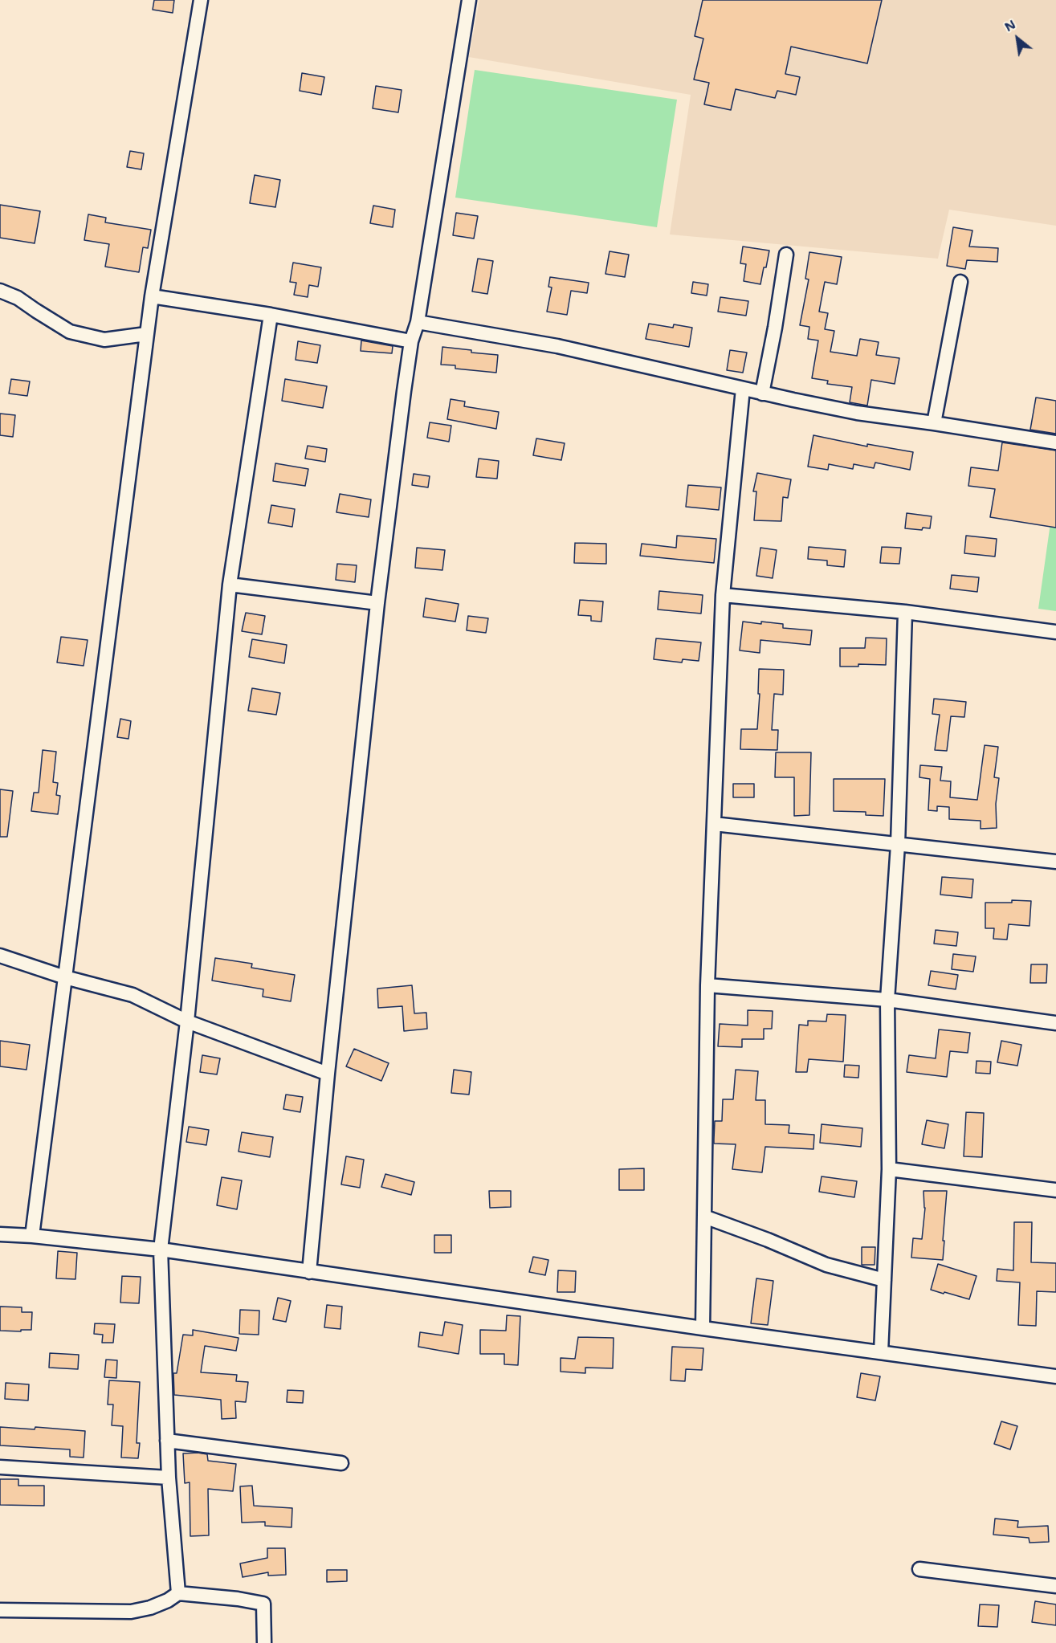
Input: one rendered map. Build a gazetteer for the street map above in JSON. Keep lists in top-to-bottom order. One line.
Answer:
{"north":"top left"}
